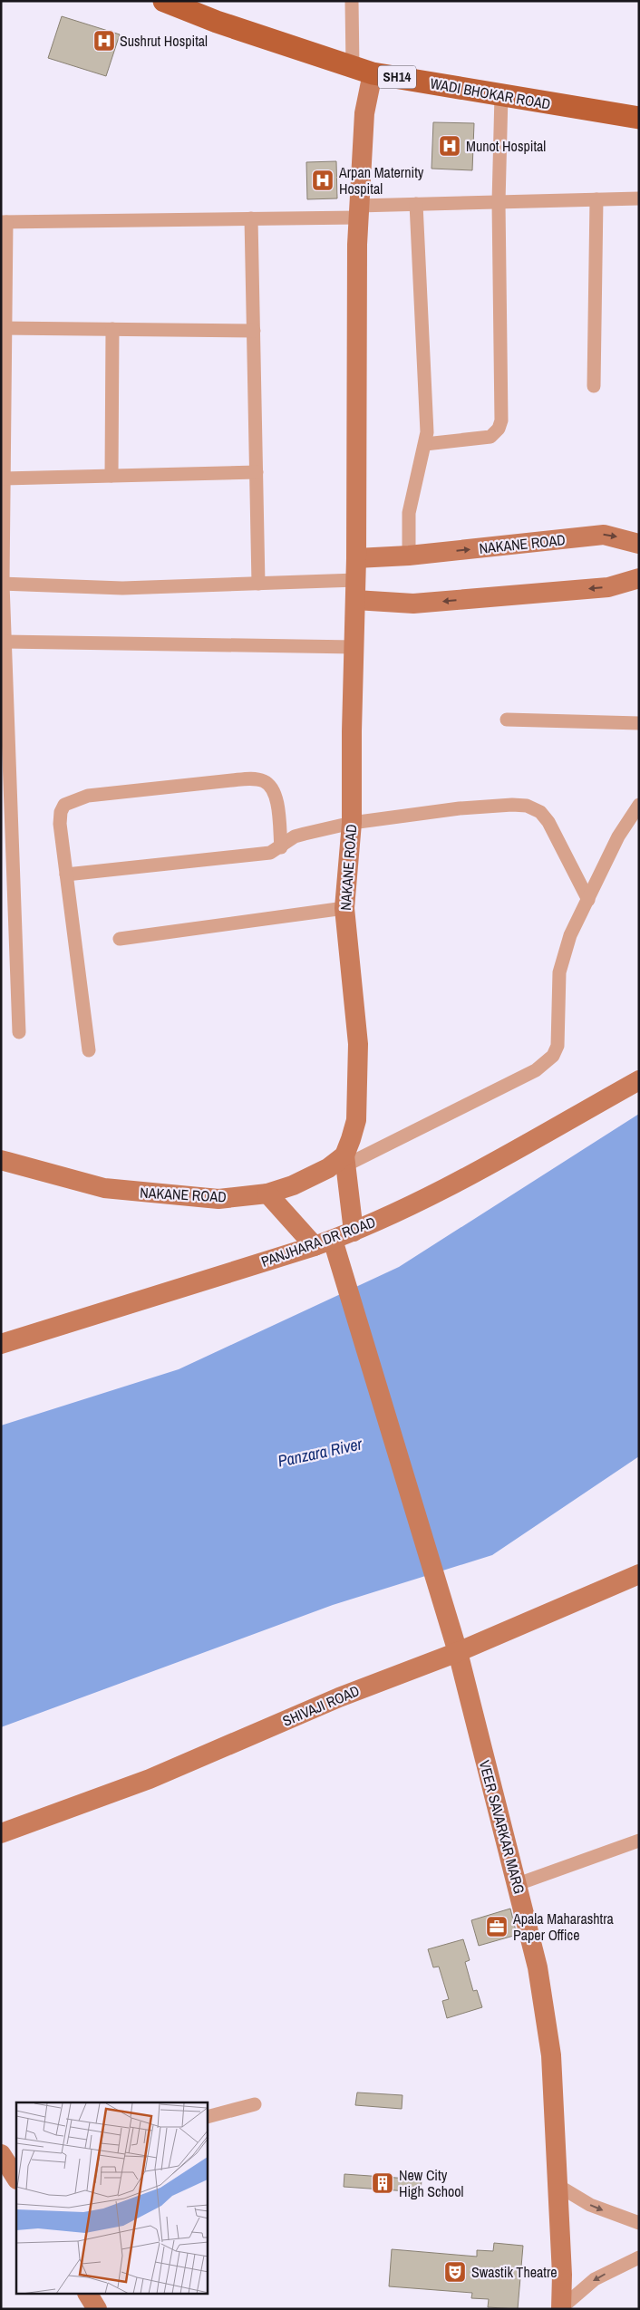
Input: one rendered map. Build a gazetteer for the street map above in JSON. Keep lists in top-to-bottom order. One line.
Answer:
{"streets":{"main road":["SH14","WADI BHOKAR ROAD"],"street":["NAKANE ROAD","PANJHARA DR ROAD","SHIVAJI ROAD","VEER SAVARKAR MARG"]},"crossings":[["PANJHARA DR ROAD","VEER SAVARKAR MARG"],["SHIVAJI ROAD","VEER SAVARKAR MARG"]],"water":["Panzara River"],"places":{"hospital":["Sushrut Hospital","Munot Hospital","Arpan Maternity Hospital"],"office":["Apala Maharashtra Paper Office"],"building":["New City High School"],"theatre":["Swastik Theatre"]}}
